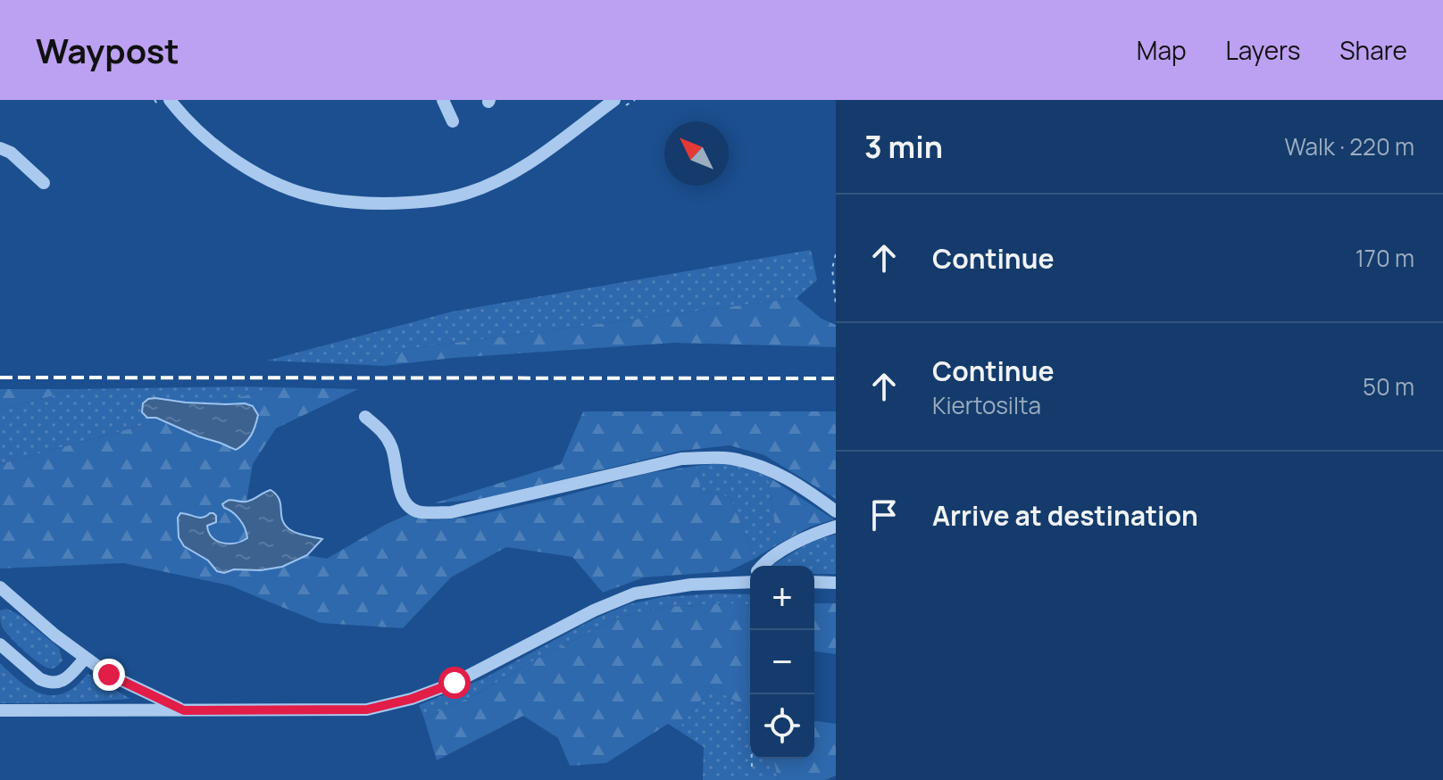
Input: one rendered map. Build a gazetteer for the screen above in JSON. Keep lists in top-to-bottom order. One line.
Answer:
{"north":"top left","page":{"header":"Waypost","nav":["Map","Layers","Share"],"heading":["3 min","Walk · 220 m"],"list":[["Continue","170 m"],["Continue","Kiertosilta","50 m"],"Arrive at destination"],"map_buttons":["+","−"]}}
